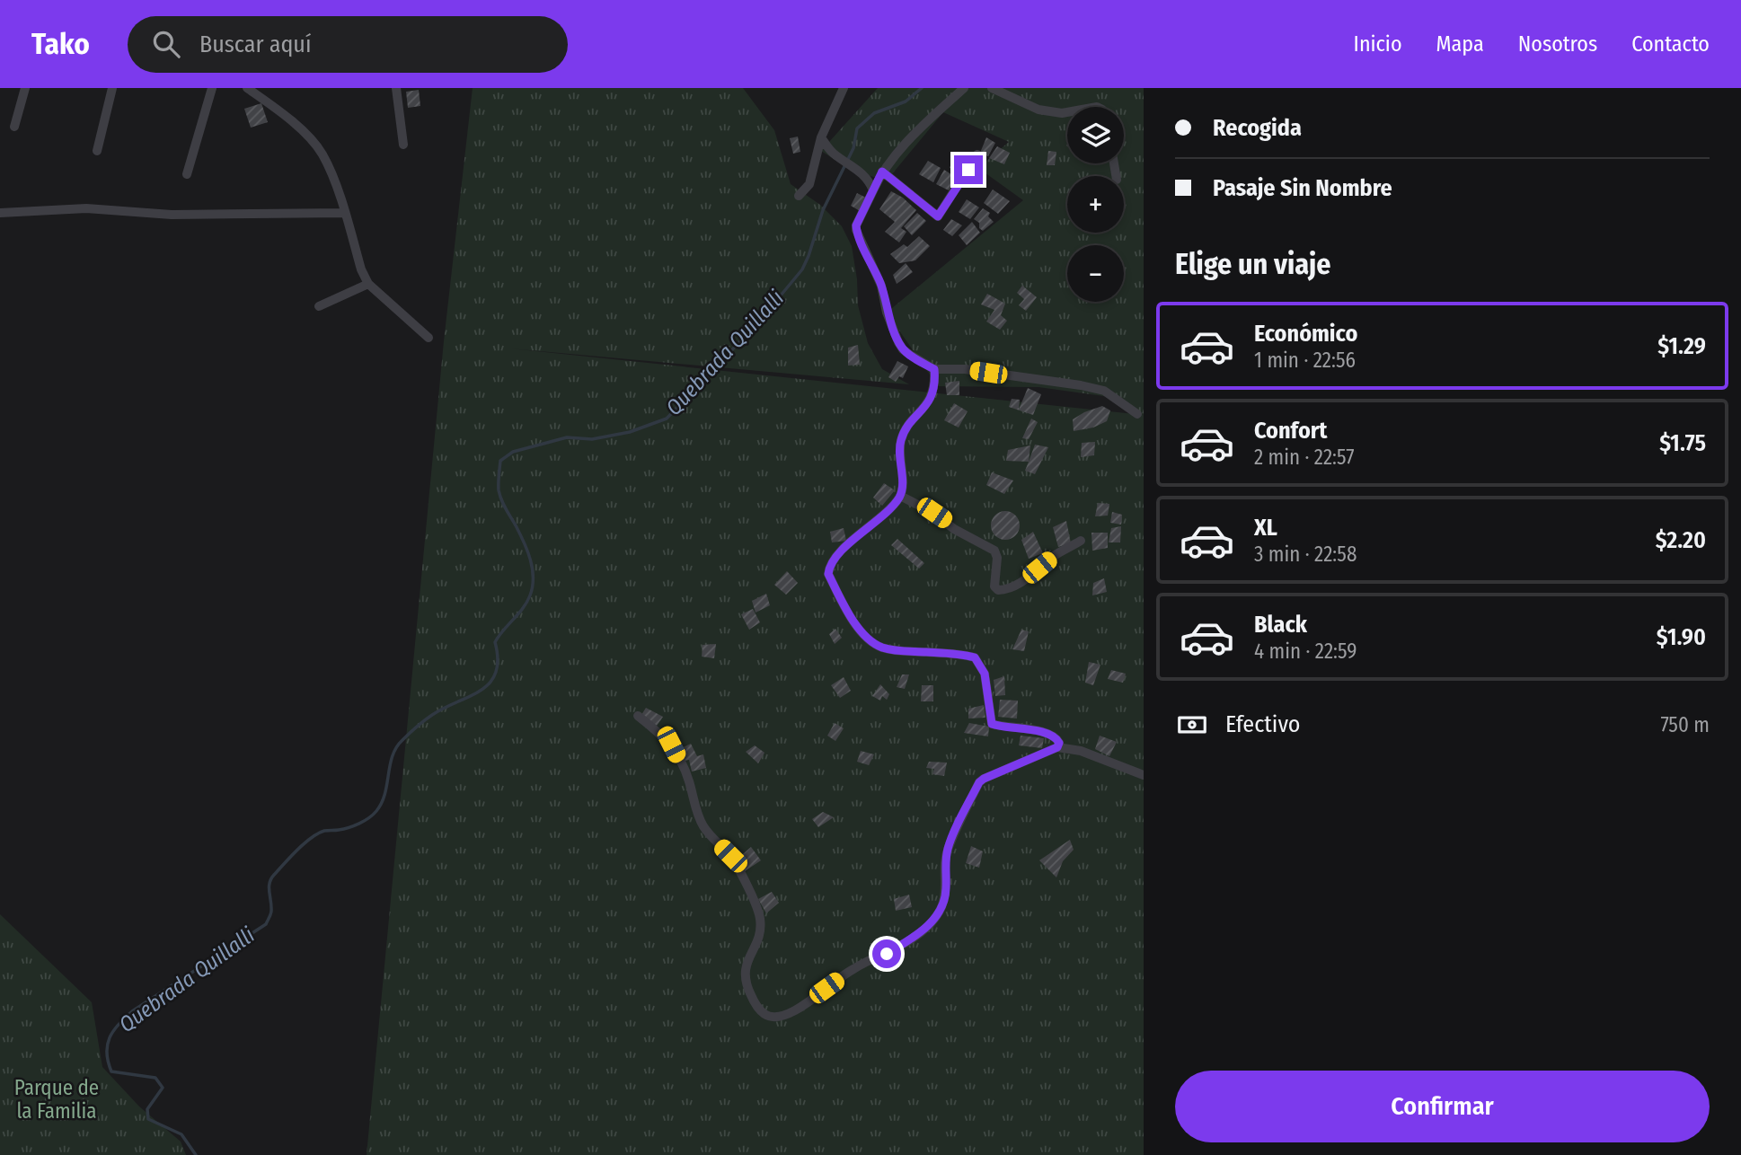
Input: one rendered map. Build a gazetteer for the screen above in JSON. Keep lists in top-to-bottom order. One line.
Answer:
{"water":["Quebrada Quillalli"],"parks":["Parque de la Familia"],"page":{"header":"Tako","search":"Buscar aquí","nav":["Inicio","Mapa","Nosotros","Contacto"],"banner":["Recogida","Pasaje Sin Nombre"],"map_buttons":["+","−"],"heading":"Elige un viaje","list":[{"name":"Económico","note":"1 min · 22:56","value":"$1.29"},{"name":"Confort","note":"2 min · 22:57","value":"$1.75"},{"name":"XL","note":"3 min · 22:58","value":"$2.20"},{"name":"Black","note":"4 min · 22:59","value":"$1.90"}],"pay":["Efectivo","750 m"],"buttons":"Confirmar"}}
